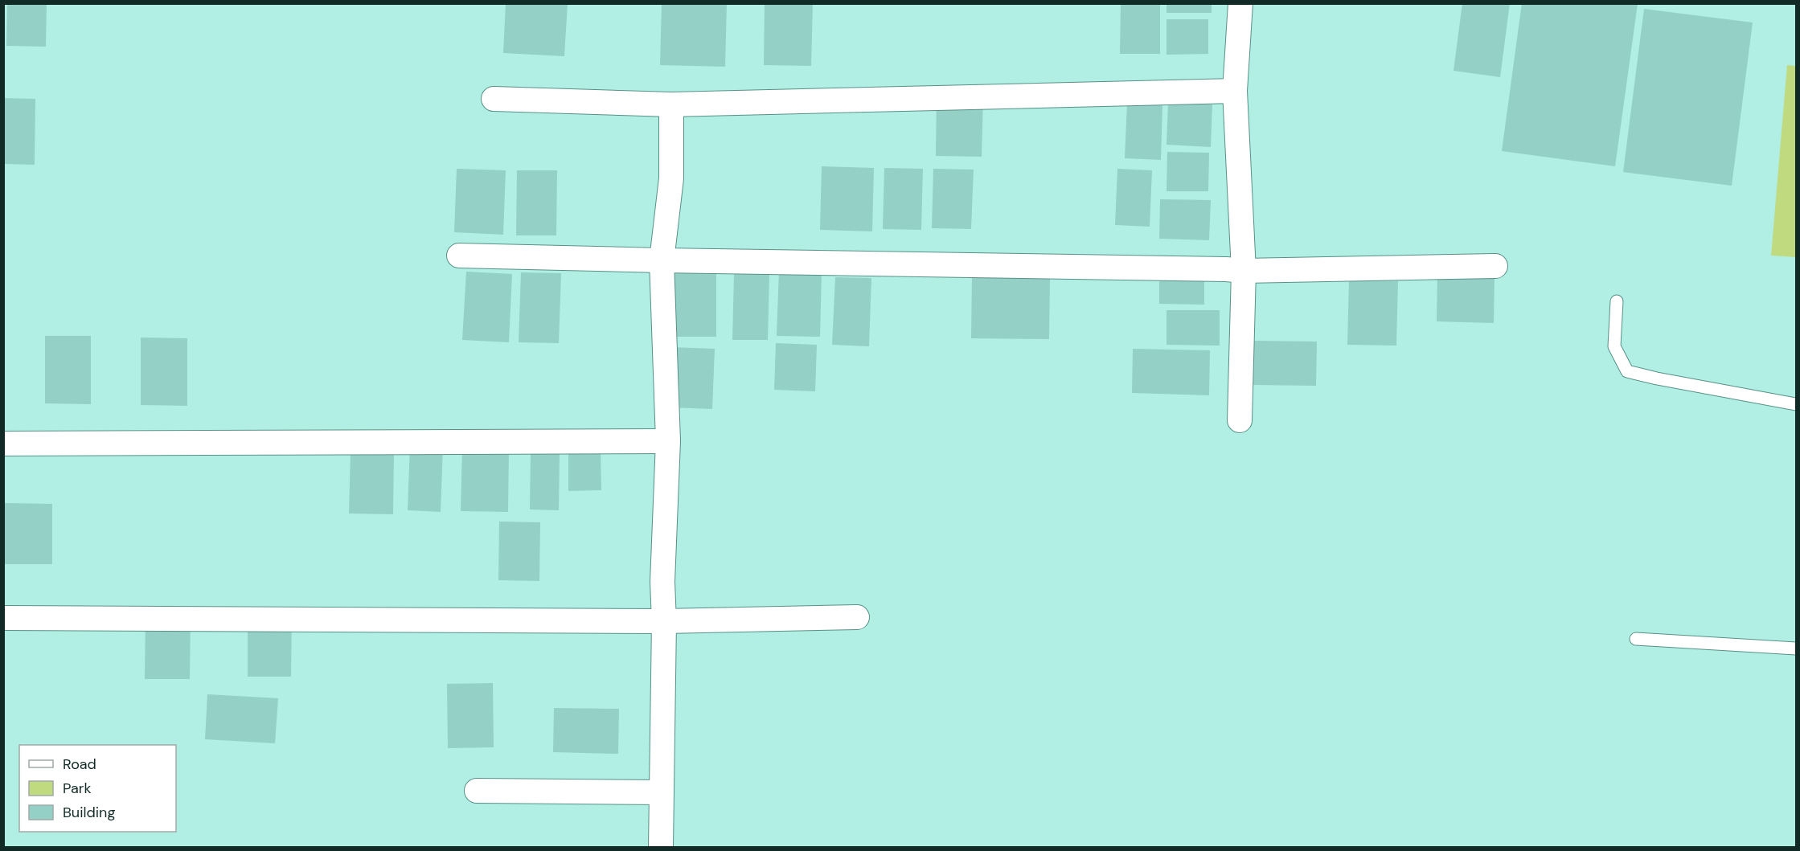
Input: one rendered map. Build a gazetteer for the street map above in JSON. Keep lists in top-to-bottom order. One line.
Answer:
{"legend":["Road","Park","Building"]}
